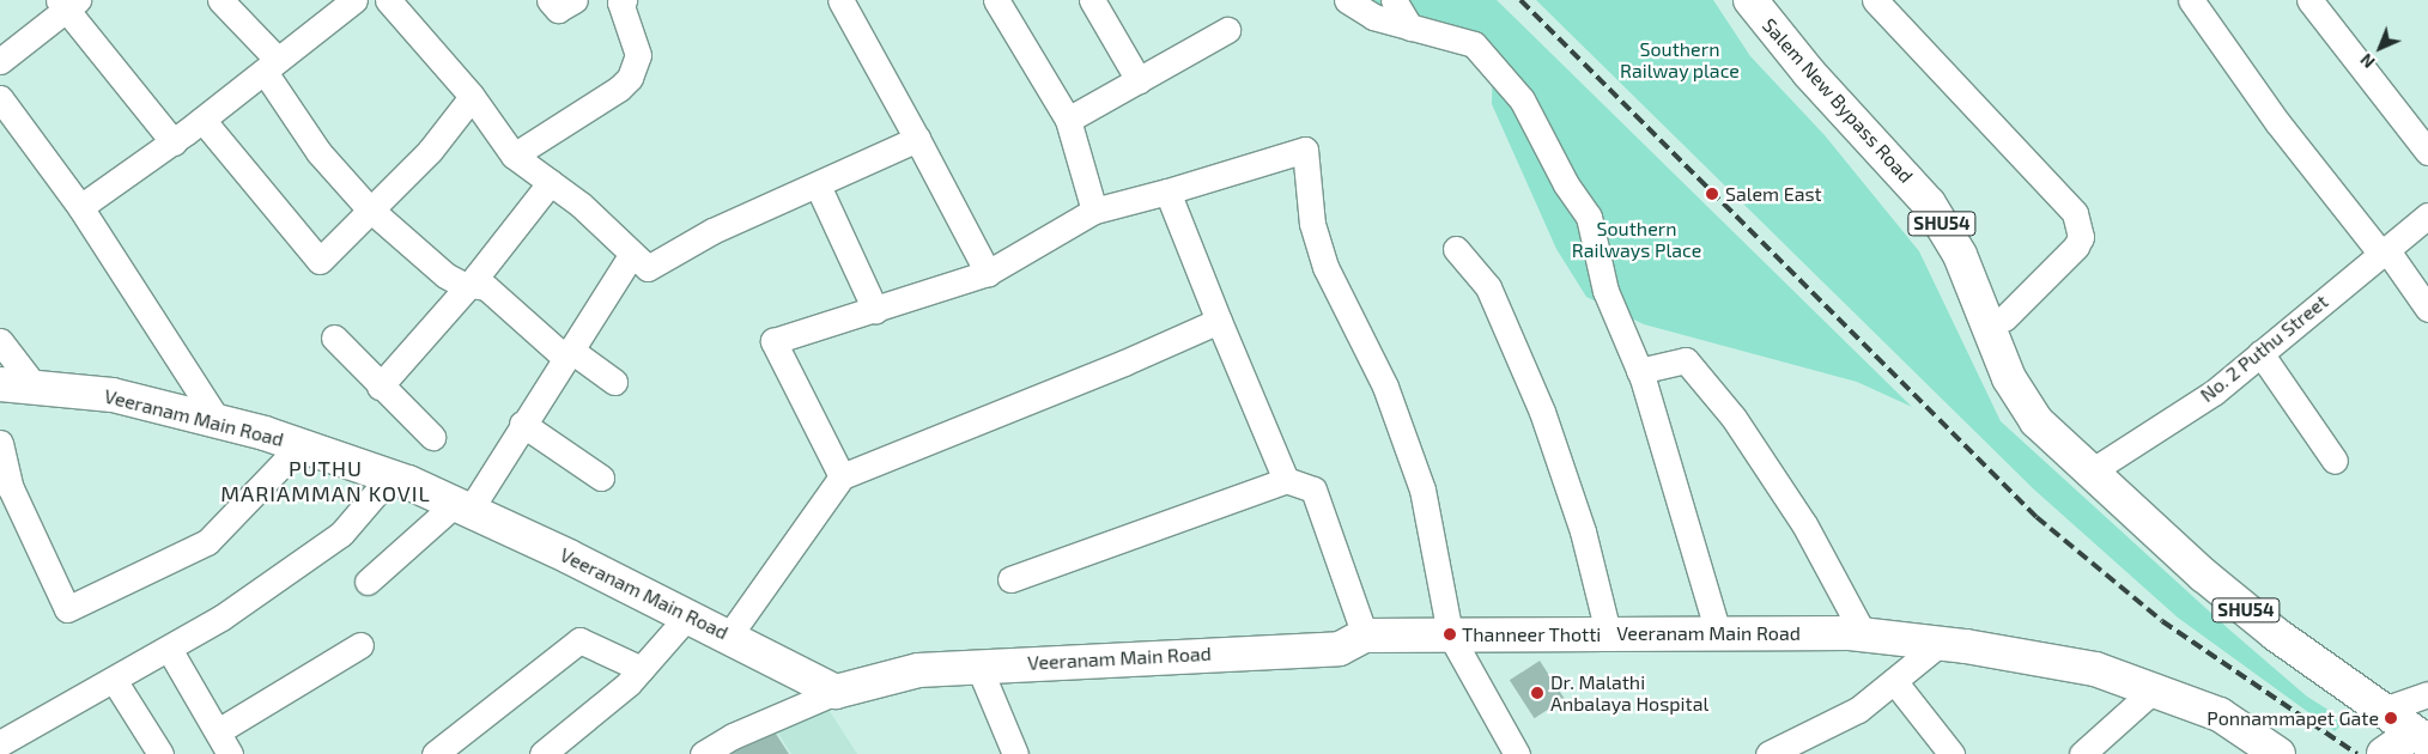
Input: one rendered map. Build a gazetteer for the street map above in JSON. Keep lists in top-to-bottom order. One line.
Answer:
{"streets":{"main road":["Salem New Bypass Road","SHU54","Veeranam Main Road"],"street":["No. 2 Puthu Street"]},"crossings":[["Salem New Bypass Road","No. 2 Puthu Street"]],"districts":["PUTHU MARIAMMAN KOVIL"],"parks":["Southern Railway place","Southern Railways Place"],"places":["Salem East","Thanneer Thotti","Dr. Malathi Anbalaya Hospital","Ponnammapet Gate"],"north":"bottom left"}
